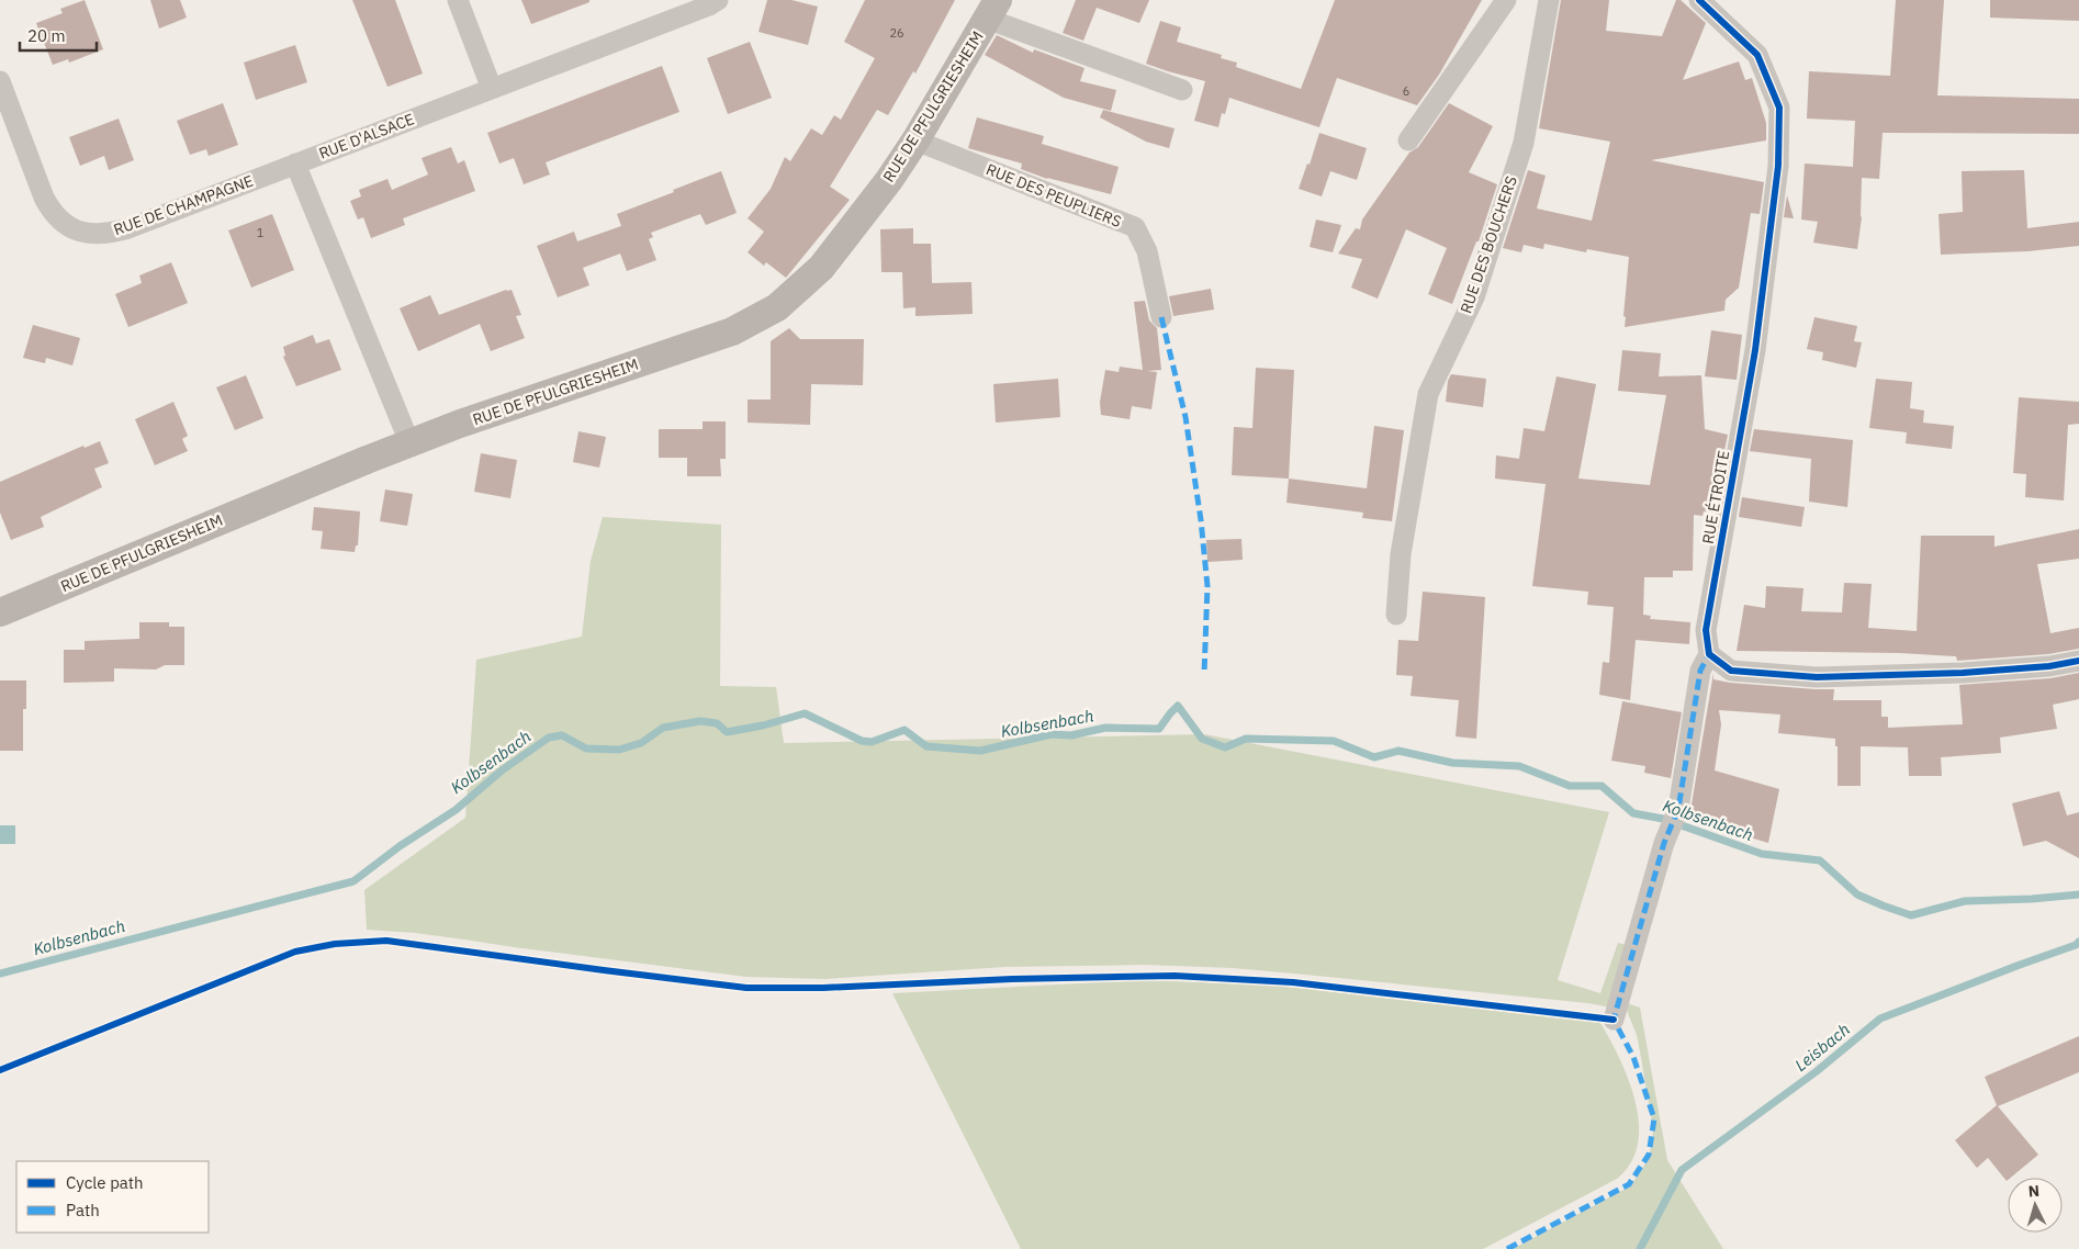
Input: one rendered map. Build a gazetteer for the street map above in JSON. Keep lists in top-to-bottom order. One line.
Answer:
{"streets":{"main road":["RUE DE PFULGRIESHEIM"],"street":["RUE D'ALSACE","RUE DES PEUPLIERS","RUE DE CHAMPAGNE","RUE DES BOUCHERS","RUE ÉTROITE"]},"crossings":[["RUE DE PFULGRIESHEIM","RUE DES PEUPLIERS"],["RUE D'ALSACE","RUE DE CHAMPAGNE"]],"water":["Kolbsenbach","Leisbach"],"house_numbers":["26","6","1"],"legend":["Cycle path","Path"],"scale_bar":"20 m","north":"top"}
